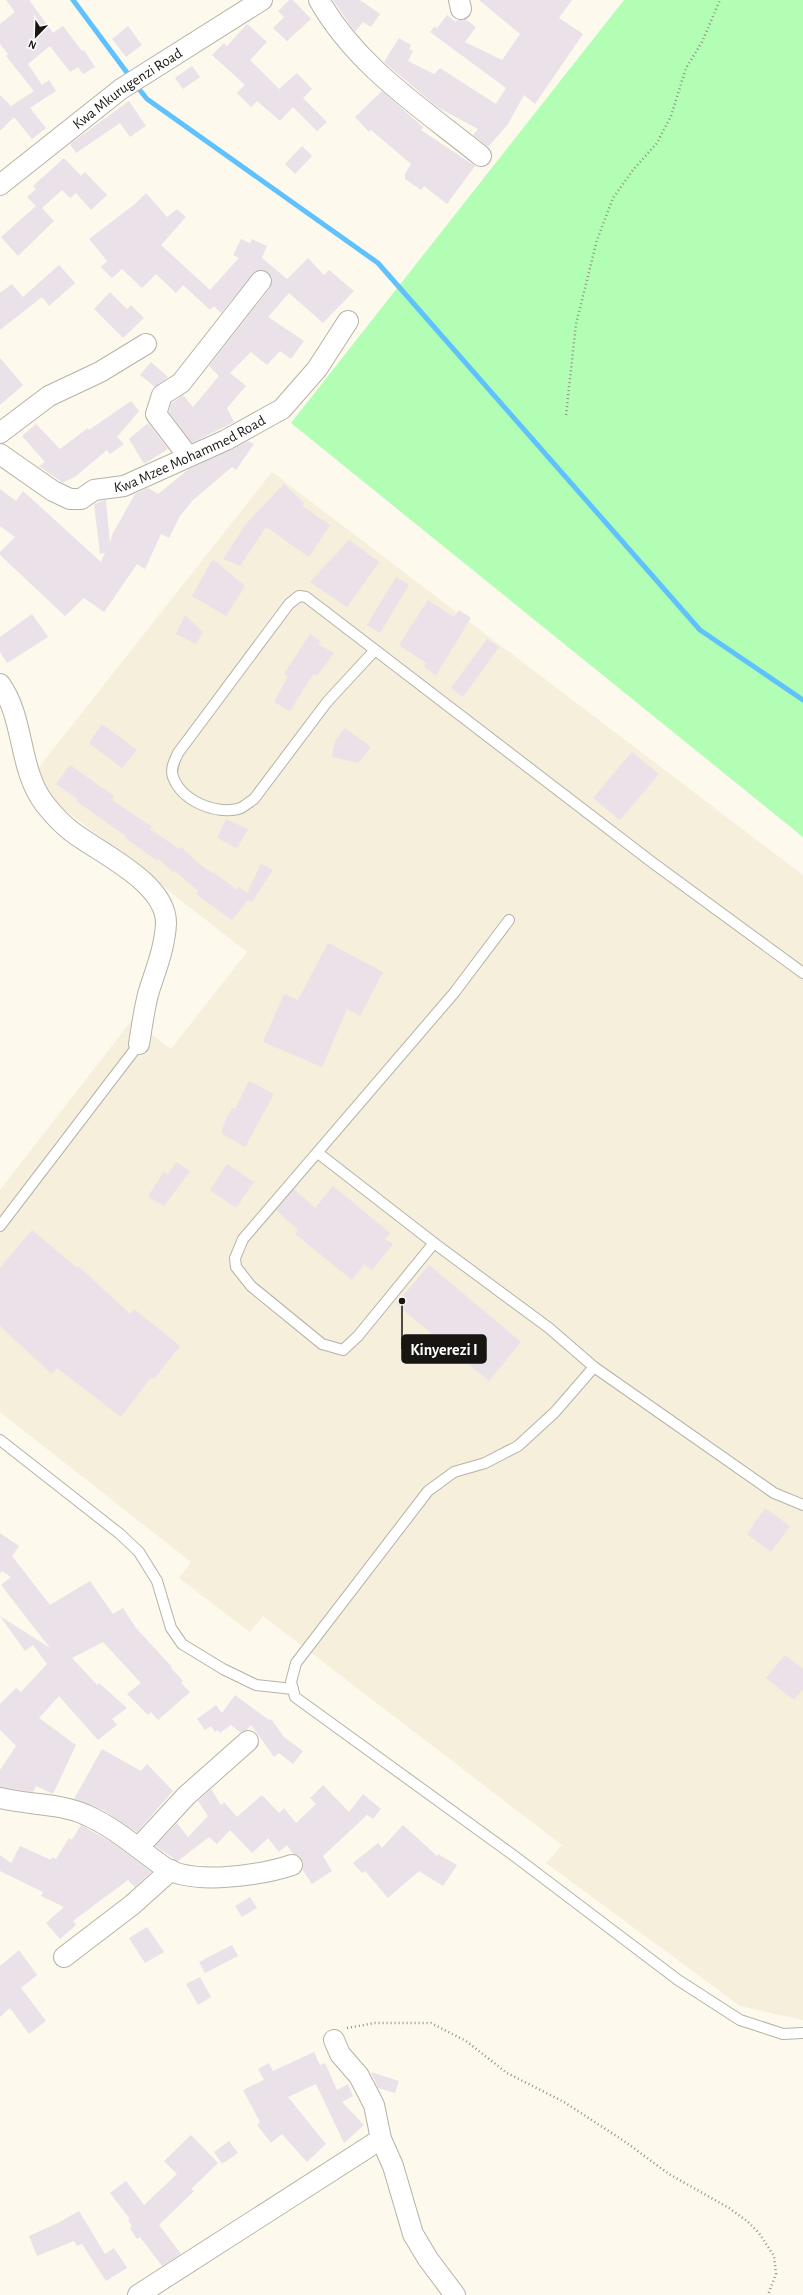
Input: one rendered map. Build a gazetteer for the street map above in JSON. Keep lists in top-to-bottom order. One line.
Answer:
{"streets":{"street":["Kwa Mkurugenzi Road","Kwa Mzee Mohammed Road"]},"places":["Kinyerezi I"],"north":"bottom left"}
